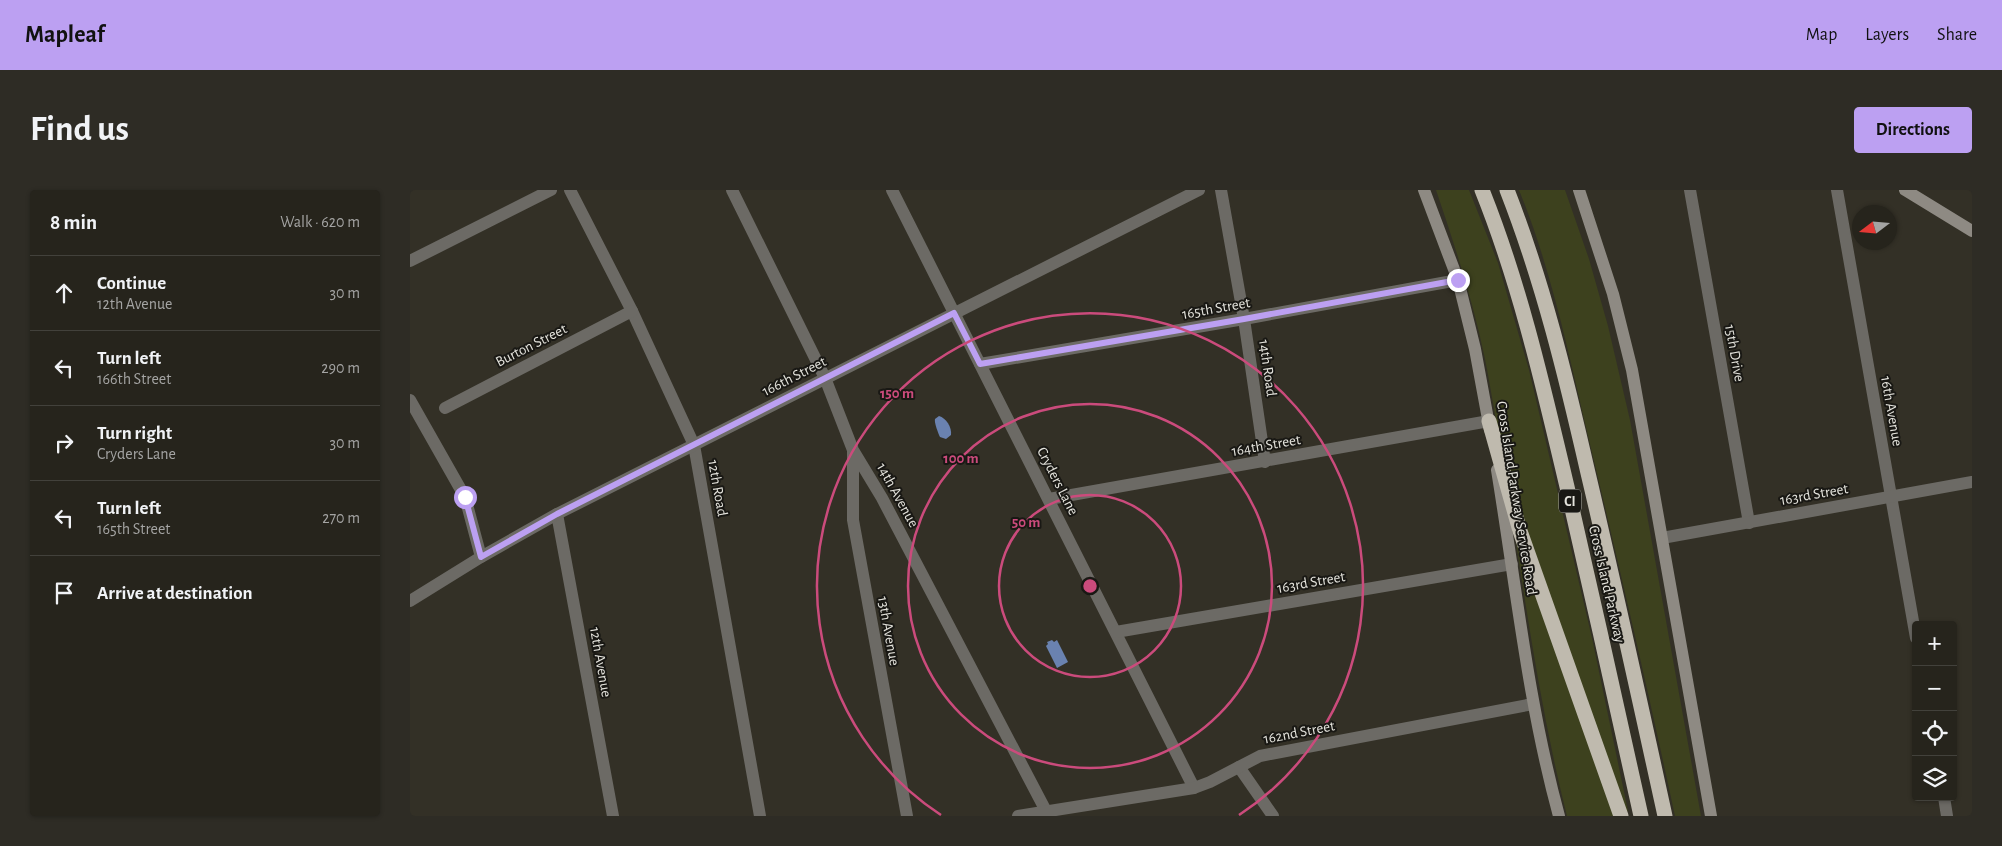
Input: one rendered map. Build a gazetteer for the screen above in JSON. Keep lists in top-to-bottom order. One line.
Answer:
{"streets":{"highway":["CI","Cross Island Parkway"],"street":["165th Street","Burton Street","15th Drive","14th Road","166th Street","16th Avenue","164th Street","Cryders Lane","12th Road","163rd Street","14th Avenue","Cross Island Parkway Service Road","13th Avenue","12th Avenue","162nd Street"]},"crossings":[["165th Street","14th Road"],["165th Street","Cryders Lane"],["165th Street","Cross Island Parkway Service Road"],["Burton Street","12th Road"],["15th Drive","163rd Street"],["14th Road","164th Street"],["166th Street","Cryders Lane"],["166th Street","12th Road"],["166th Street","14th Avenue"],["166th Street","12th Avenue"],["16th Avenue","163rd Street"],["164th Street","Cryders Lane"],["164th Street","Cross Island Parkway Service Road"],["Cryders Lane","163rd Street"],["Cryders Lane","162nd Street"],["163rd Street","Cross Island Parkway Service Road"],["14th Avenue","13th Avenue"],["14th Avenue","162nd Street"],["Cross Island Parkway Service Road","162nd Street"]],"north":"left","page":{"header":"Mapleaf","nav":["Map","Layers","Share"],"buttons":"Directions","title":"Find us","heading":["8 min","Walk · 620 m"],"list":[["Continue","12th Avenue","30 m"],["Turn left","166th Street","290 m"],["Turn right","Cryders Lane","30 m"],["Turn left","165th Street","270 m"],"Arrive at destination"],"map_buttons":["+","−"]},"rings":["150 m","100 m","50 m"]}
